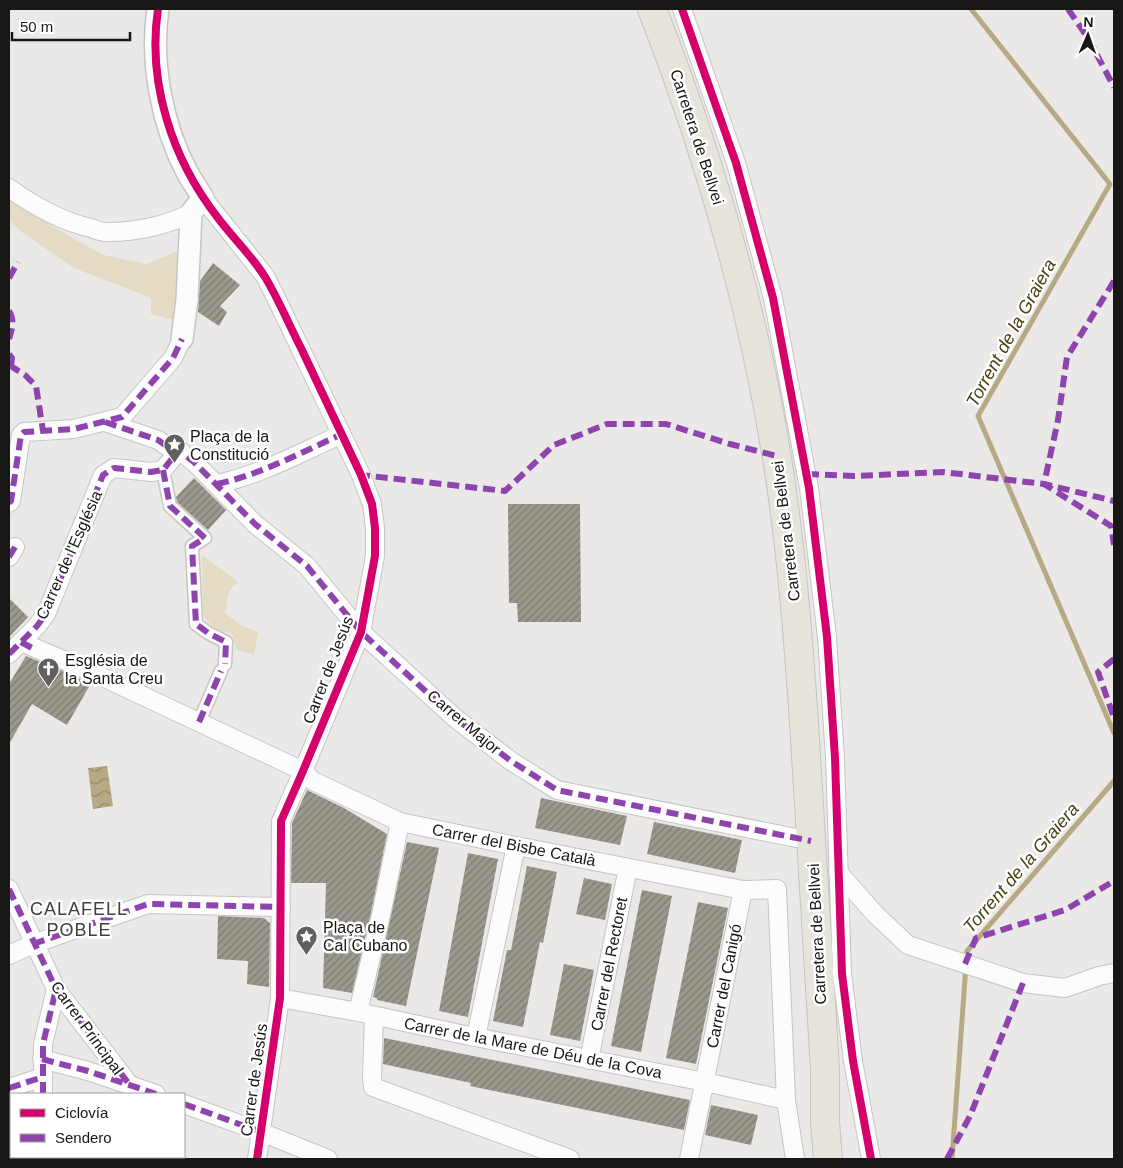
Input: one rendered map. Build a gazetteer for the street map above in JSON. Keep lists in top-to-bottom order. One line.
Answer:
{"streets":{"main road":["Carretera de Bellvei"],"street":["Carrer de l'Església","Carrer de Jesús","Carrer Major","Carrer del Bisbe Català","Carrer del Rectoret","Carrer del Canigó","Carrer Principal","Carrer de la Mare de Déu de la Cova"]},"crossings":[["Carretera de Bellvei","Carrer Major"],["Carrer de l'Església","Carrer del Bisbe Català"],["Carrer de Jesús","Carrer Major"],["Carrer de Jesús","Carrer del Bisbe Català"],["Carrer de Jesús","Carrer de la Mare de Déu de la Cova"],["Carrer del Bisbe Català","Carrer del Rectoret"],["Carrer del Bisbe Català","Carrer del Canigó"],["Carrer del Bisbe Català","Carrer de la Mare de Déu de la Cova"],["Carrer del Rectoret","Carrer de la Mare de Déu de la Cova"],["Carrer del Canigó","Carrer de la Mare de Déu de la Cova"]],"districts":["CALAFELL POBLE"],"water":["Torrent de la Graiera"],"places":{"place":["Plaça de la Constitució","Plaça de Cal Cubano"],"church":["Església de la Santa Creu"]},"legend":["Ciclovía","Sendero"],"scale_bar":"50 m","north":"top"}
